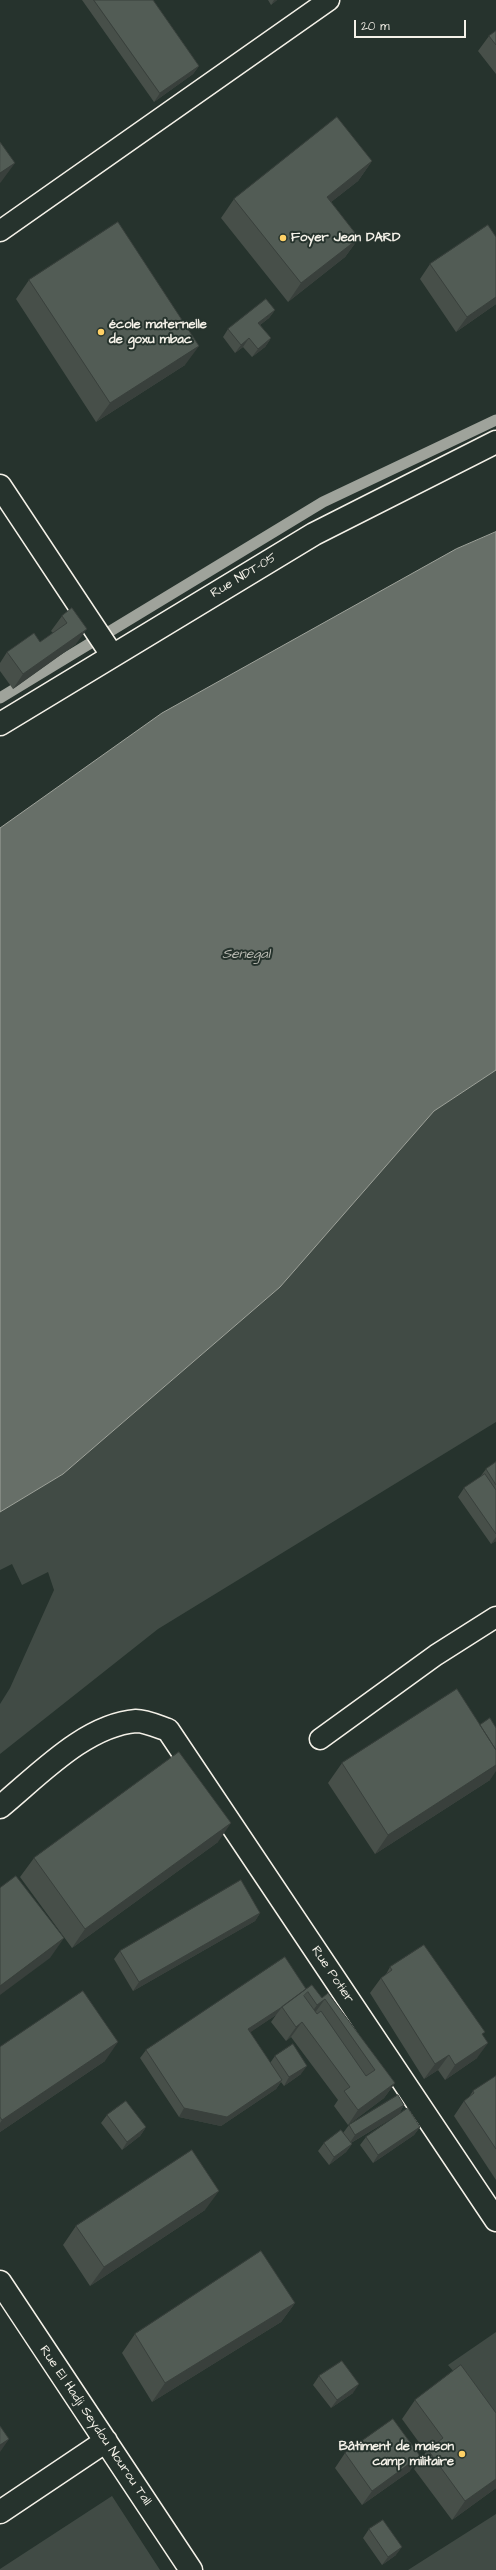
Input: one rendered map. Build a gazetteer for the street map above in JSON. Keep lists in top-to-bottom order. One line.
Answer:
{"streets":{"street":["Rue NDT-05","Rue Potier","Rue El Hadji Seydou Nourou Tall"]},"water":["Senegal"],"places":["Foyer Jean DARD","école maternelle de goxu mbac","Bâtiment de maison camp militaire"],"scale_bar":"20 m"}
